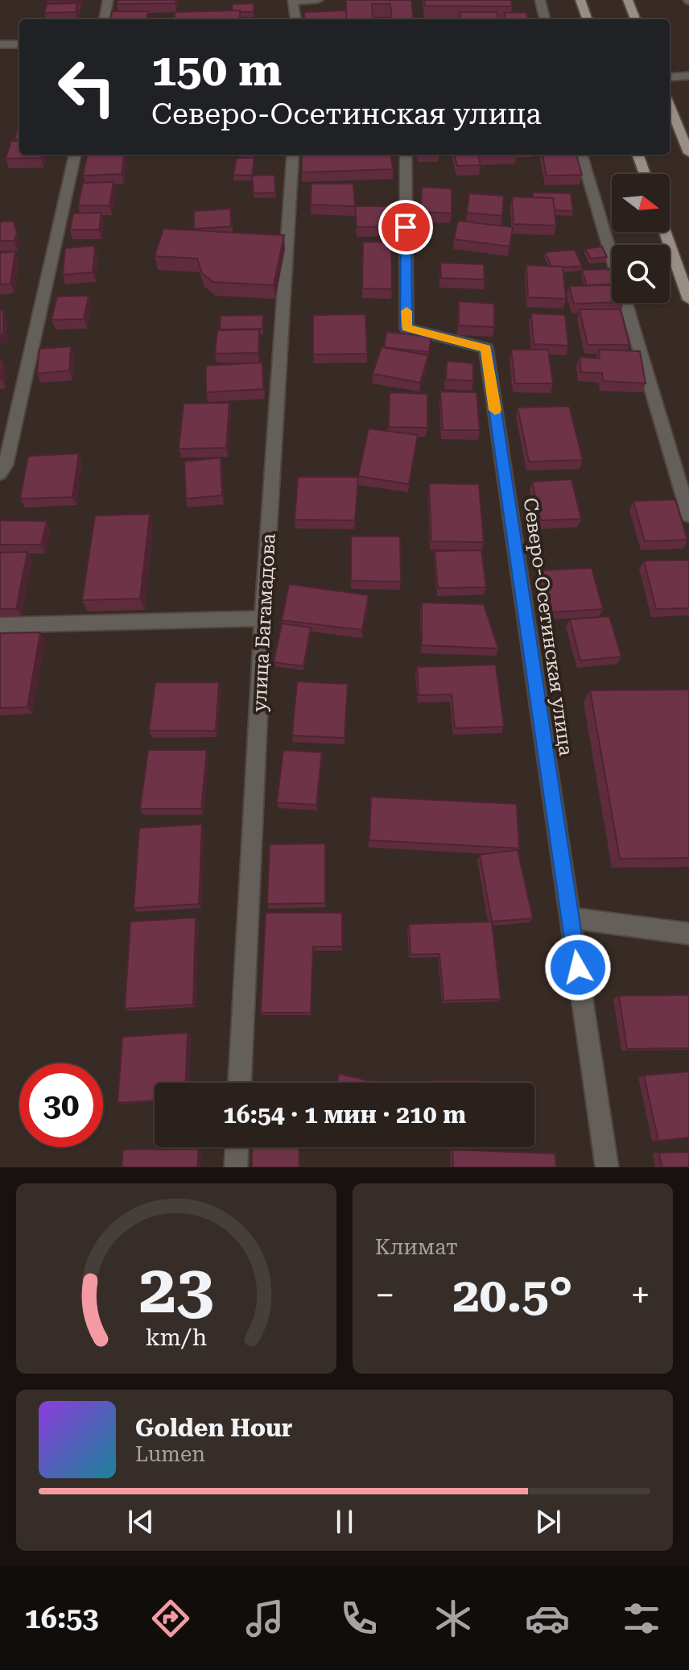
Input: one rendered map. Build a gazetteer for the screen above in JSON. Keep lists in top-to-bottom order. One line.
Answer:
{"streets":{"street":["улица Багамадова","Северо-Осетинская улица"]},"north":"right","page":{"turn":["150 m","Северо-Осетинская улица"],"limit":"30","trip":"16:54 · 1 мин · 210 m","tile":"Климат","heat":["−","20.5°","+"],"song":["Golden Hour","Lumen"],"tabs":"16:53","gauge":["23","km/h"]}}
